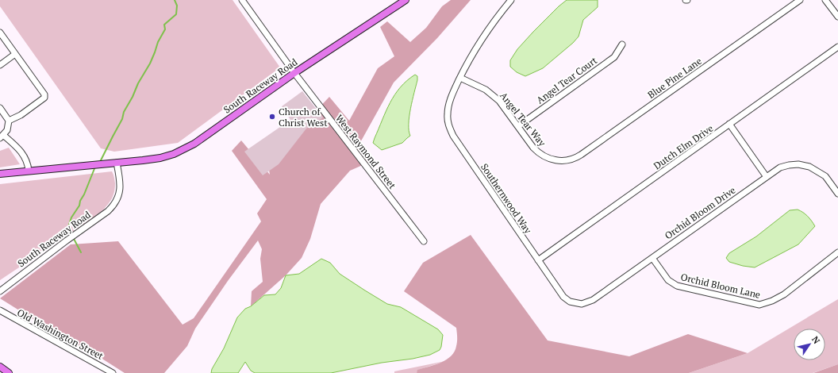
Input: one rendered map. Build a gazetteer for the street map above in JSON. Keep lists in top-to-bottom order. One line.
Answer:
{"streets":{"main road":["South Raceway Road"],"street":["Blue Pine Lane","Angel Tear Court","Angel Tear Way","Dutch Elm Drive","West Raymond Street","Southernwood Way","Orchid Bloom Drive","Orchid Bloom Lane","Old Washington Street"]},"crossings":[["Blue Pine Lane","Angel Tear Way"],["Angel Tear Court","Angel Tear Way"],["South Raceway Road","West Raymond Street"],["Angel Tear Way","Southernwood Way"],["Dutch Elm Drive","Southernwood Way"],["Southernwood Way","Orchid Bloom Drive"],["Orchid Bloom Drive","Orchid Bloom Lane"]],"places":["Church of Christ West"],"north":"top right"}
